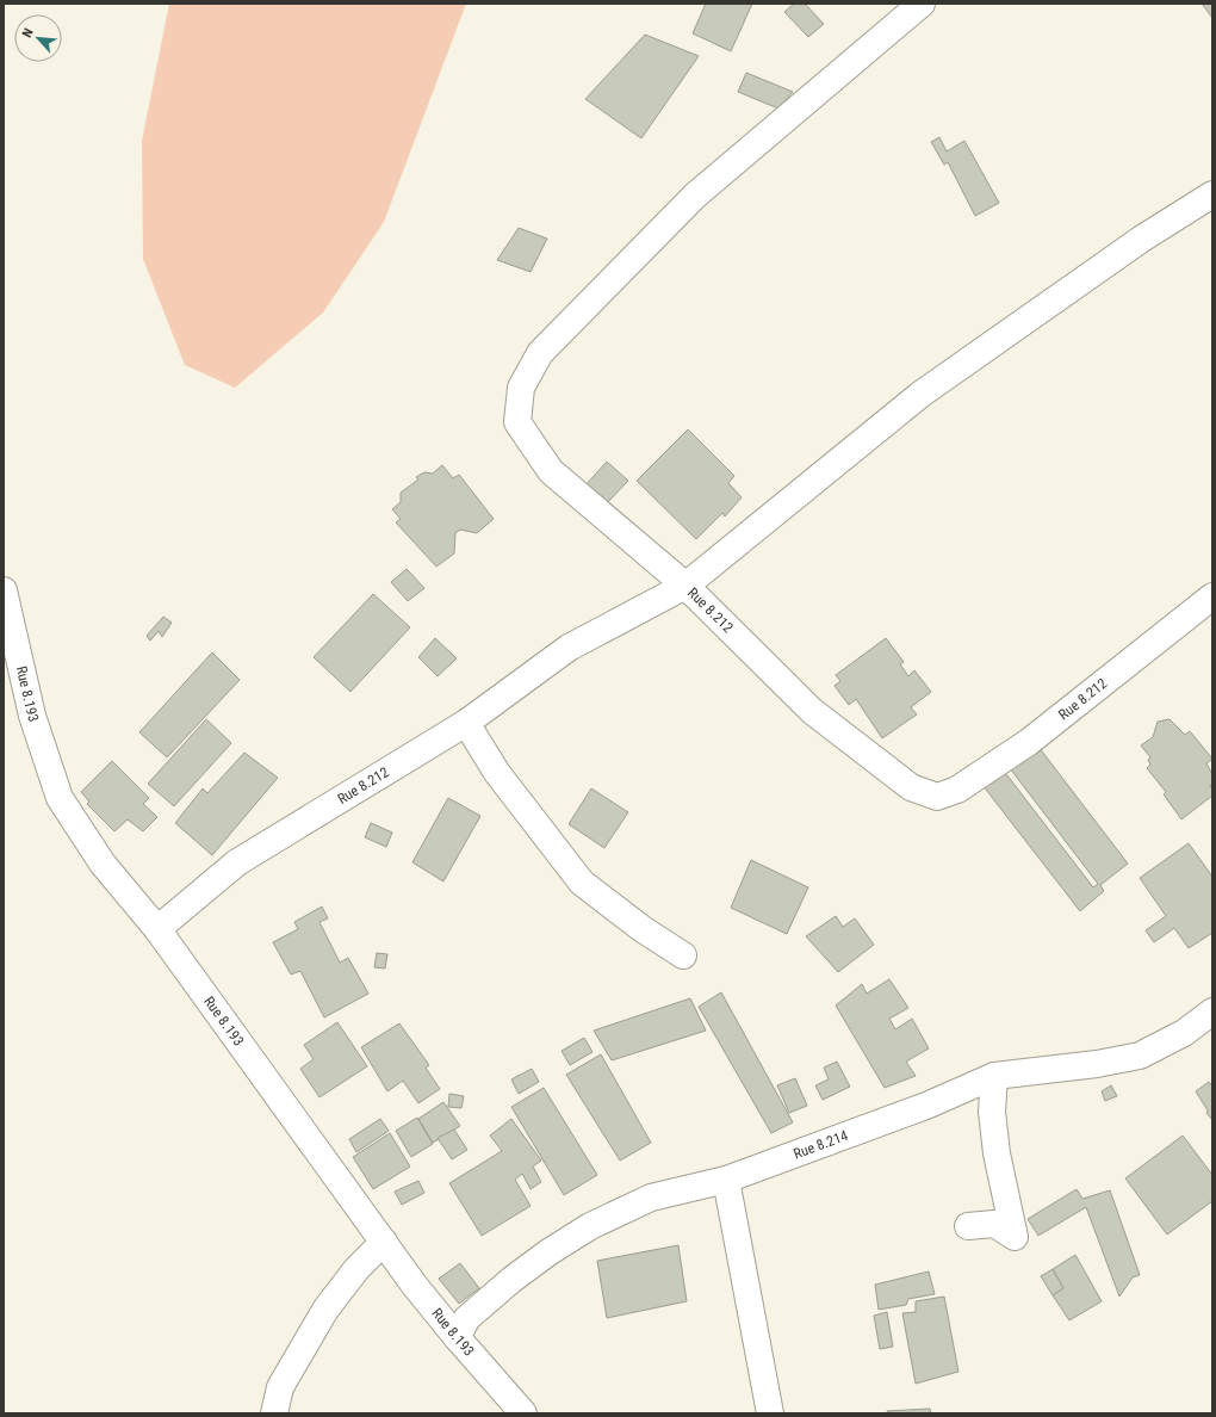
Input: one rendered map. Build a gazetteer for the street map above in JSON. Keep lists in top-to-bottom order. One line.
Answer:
{"streets":{"street":["Rue 8.212","Rue 8.193","Rue 8.214"]},"crossings":[["Rue 8.212","Rue 8.193"],["Rue 8.193","Rue 8.214"]],"north":"top left"}
